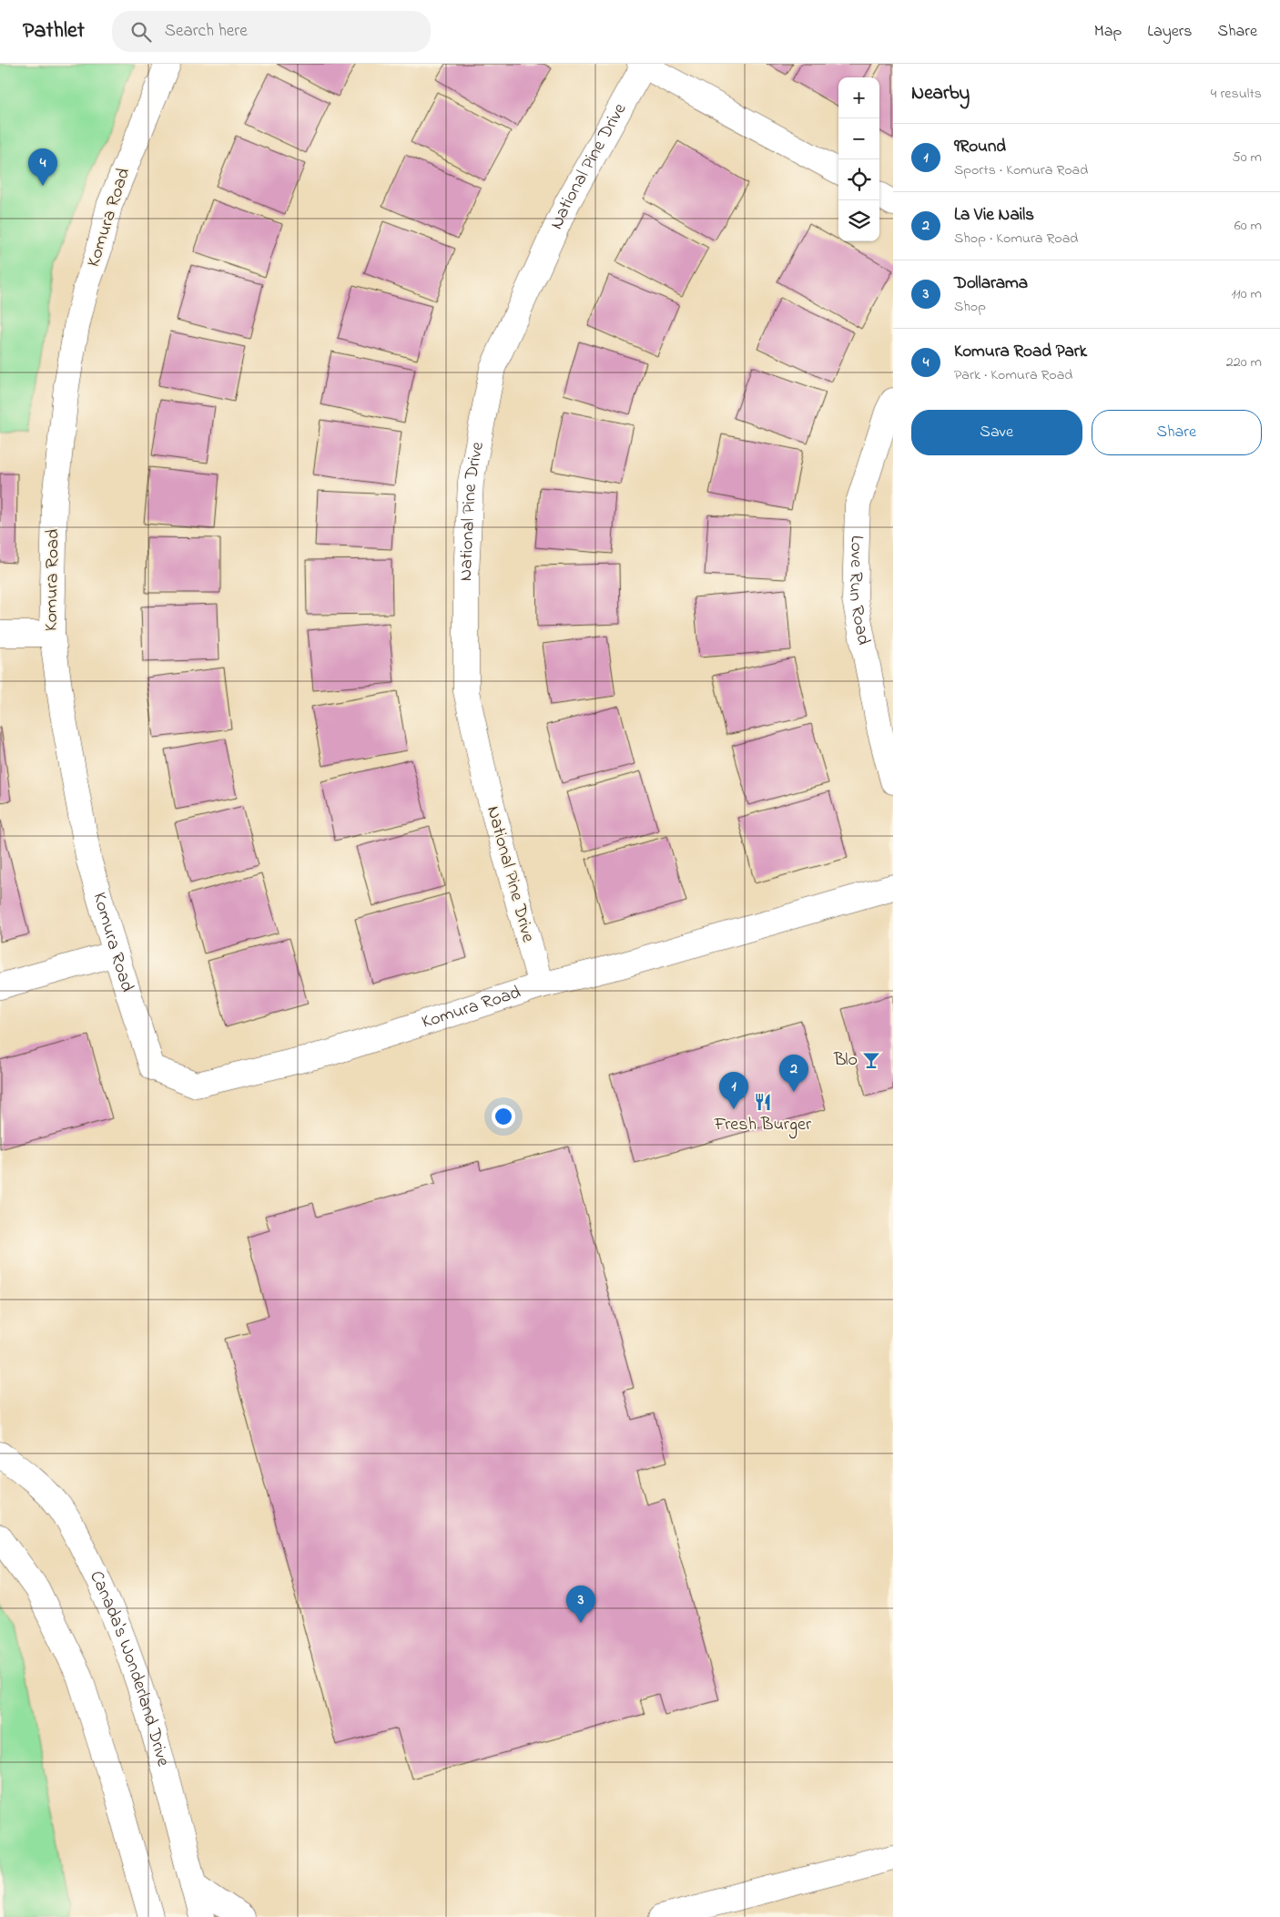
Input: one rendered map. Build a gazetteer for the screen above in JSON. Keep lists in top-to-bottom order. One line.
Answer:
{"streets":{"street":["National Pine Drive","Komura Road","Love Run Road","Canada's Wonderland Drive"]},"crossings":[["National Pine Drive","Komura Road"]],"places":{"bar":["Blo"],"restaurant":["Fresh Burger"]},"page":{"header":"Pathlet","search":"Search here","nav":["Map","Layers","Share"],"heading":["Nearby","4 results"],"map_buttons":["+","−"],"list":[{"mark":"1","name":"9Round","note":"Sports · Komura Road","value":"50 m"},{"mark":"2","name":"La Vie Nails","note":"Shop · Komura Road","value":"60 m"},{"mark":"3","name":"Dollarama","note":"Shop","value":"110 m"},{"mark":"4","name":"Komura Road Park","note":"Park · Komura Road","value":"220 m"}],"pins":["4","2","1","3"],"buttons":["Save","Share"]}}
